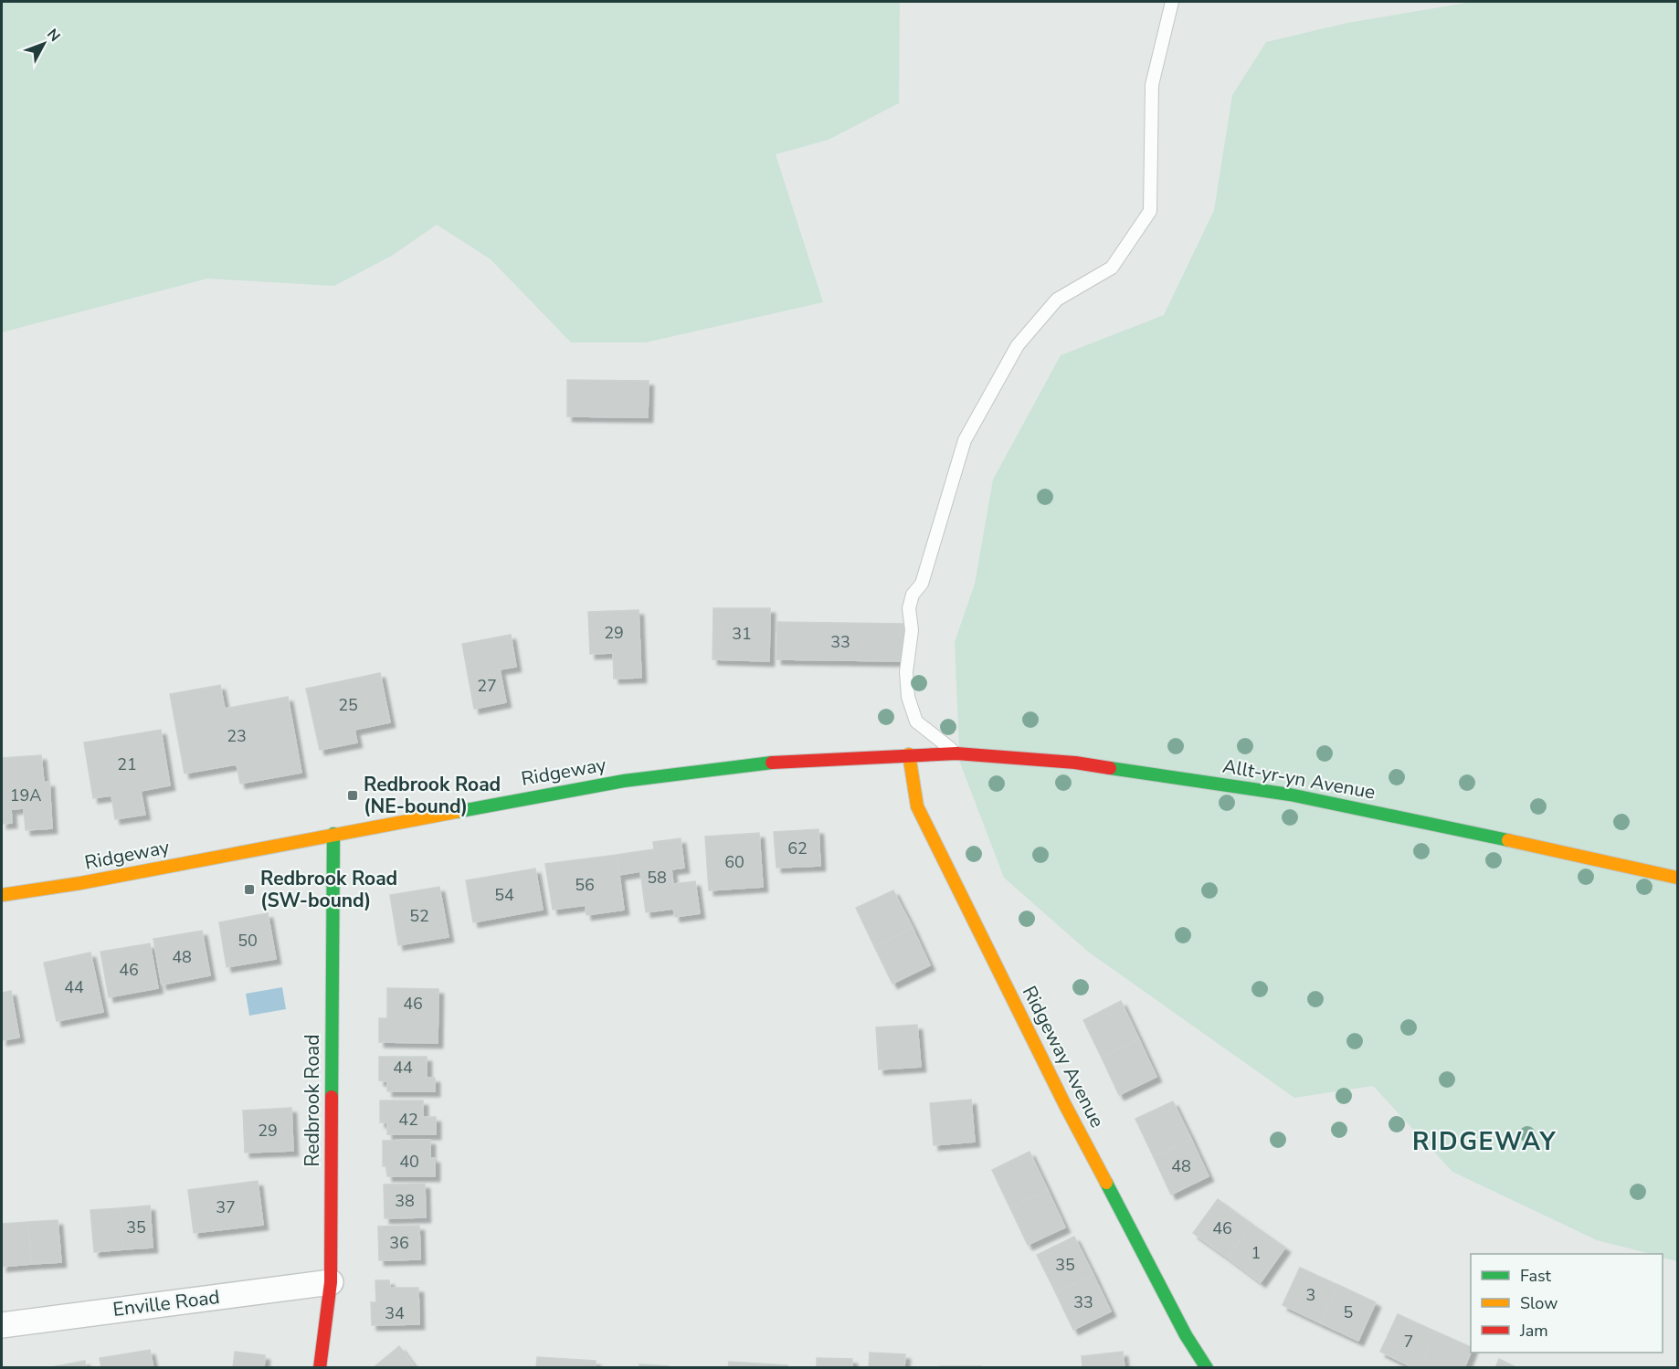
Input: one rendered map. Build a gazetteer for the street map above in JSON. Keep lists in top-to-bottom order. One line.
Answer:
{"streets":{"street":["Ridgeway","Allt-yr-yn Avenue","Ridgeway Avenue","Redbrook Road","Enville Road"]},"crossings":[["Ridgeway","Allt-yr-yn Avenue"],["Ridgeway","Ridgeway Avenue"],["Ridgeway","Redbrook Road"],["Allt-yr-yn Avenue","Ridgeway Avenue"],["Redbrook Road","Enville Road"]],"districts":["RIDGEWAY"],"places":{"transit":["Redbrook Road (NE-bound)","Redbrook Road (SW-bound)"]},"house_numbers":["29","31","33","27","25","23","21","19A","62","60","58","56","54","52","50","48","46","44","46","44","42","29","40","48","38","37","35","46","36","1","35","3","33","5","34","7"],"legend":["Fast","Slow","Jam"],"north":"top right"}
